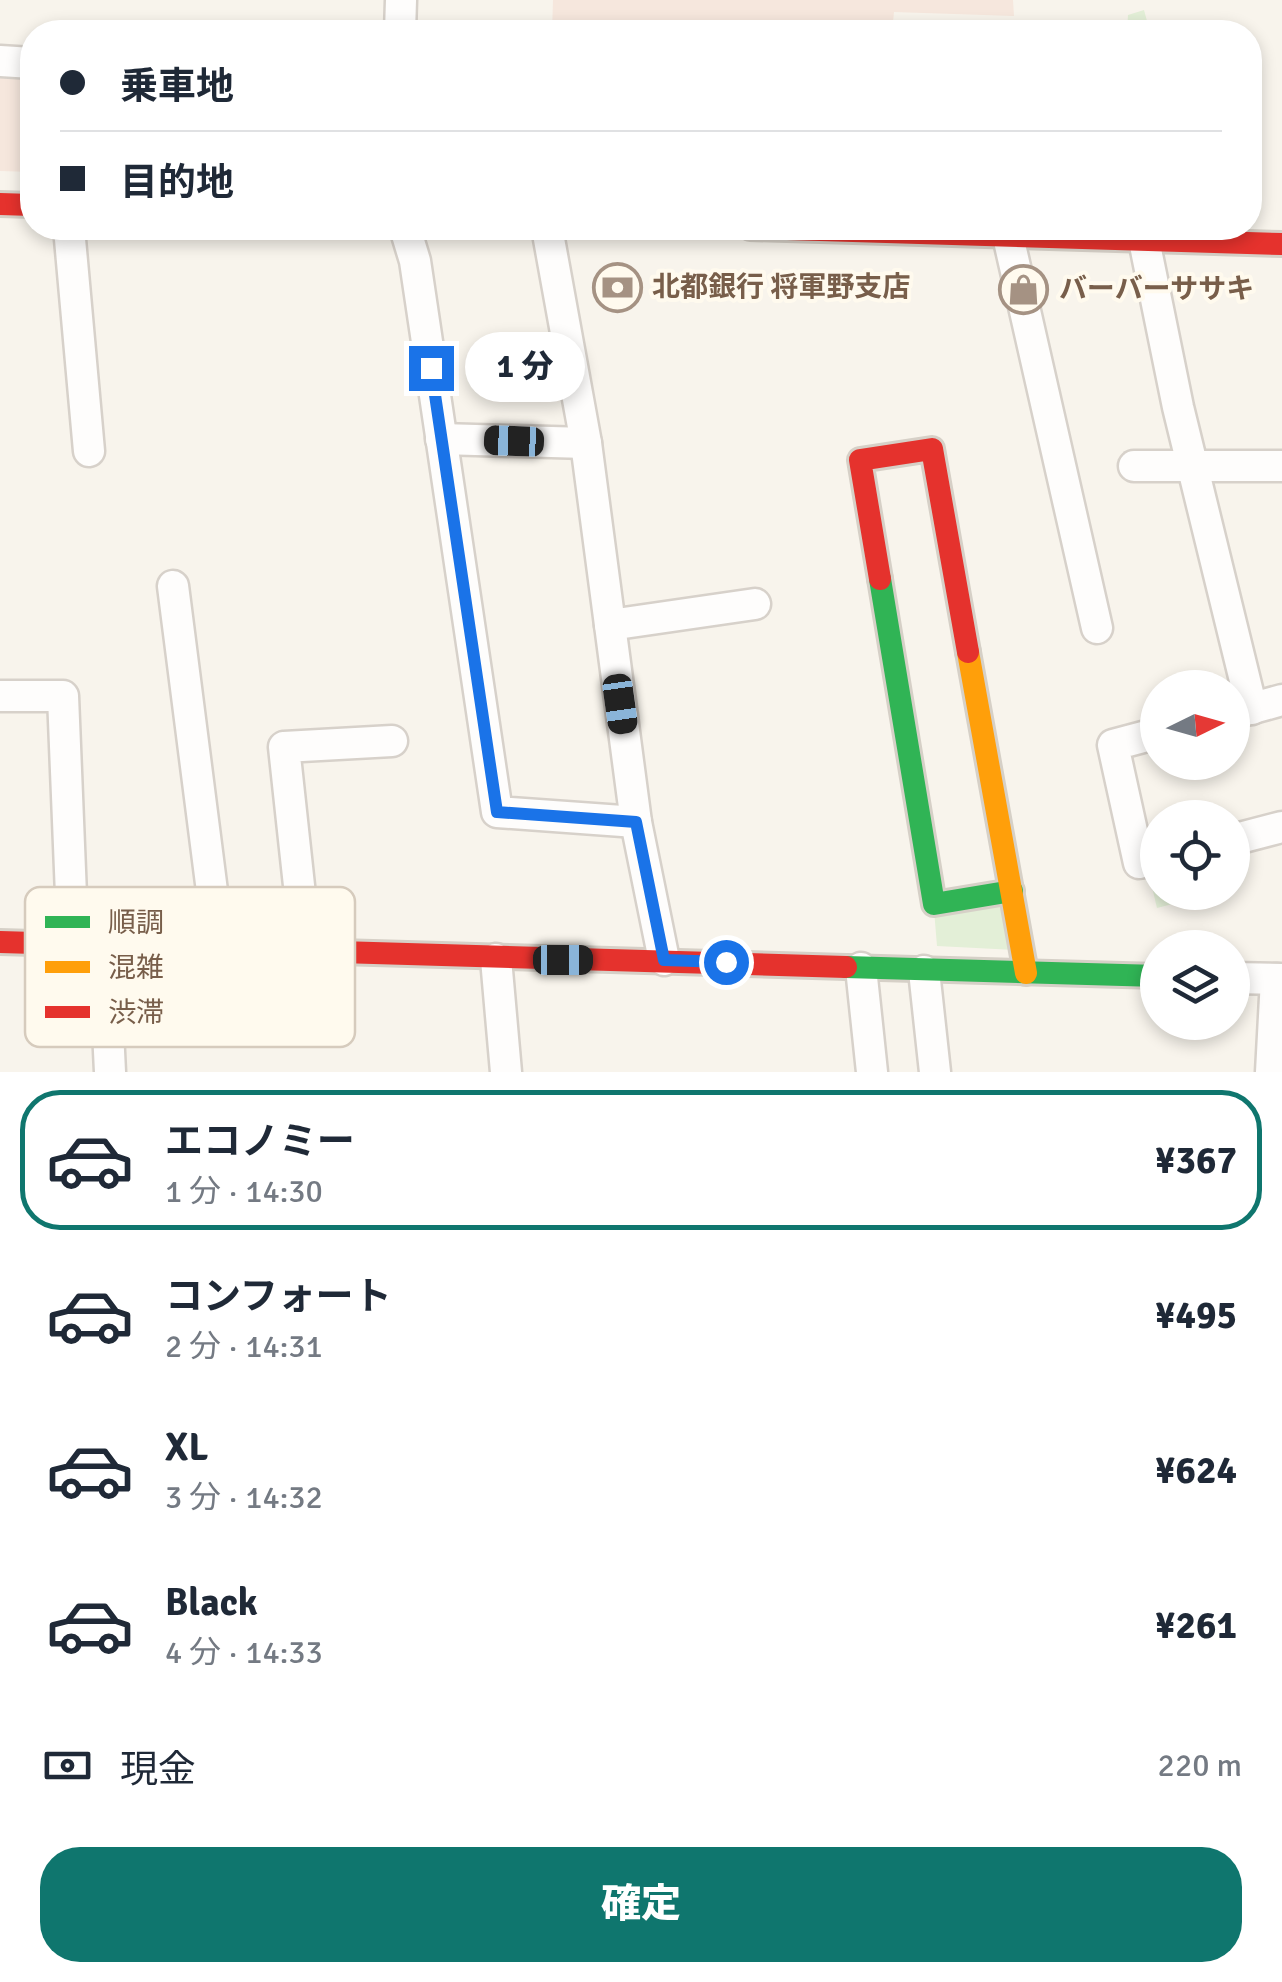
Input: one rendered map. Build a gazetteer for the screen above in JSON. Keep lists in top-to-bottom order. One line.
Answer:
{"places":{"bank":["北都銀行 将軍野支店"],"shop":["バーバーササキ"]},"legend":["順調","混雑","渋滞"],"north":"right","page":{"banner":["乗車地","目的地"],"bubble":"1 分","list":[{"name":"エコノミー","note":"1 分 · 14:30","value":"¥367"},{"name":"コンフォート","note":"2 分 · 14:31","value":"¥495"},{"name":"XL","note":"3 分 · 14:32","value":"¥624"},{"name":"Black","note":"4 分 · 14:33","value":"¥261"}],"pay":["現金","220 m"],"buttons":"確定"}}
